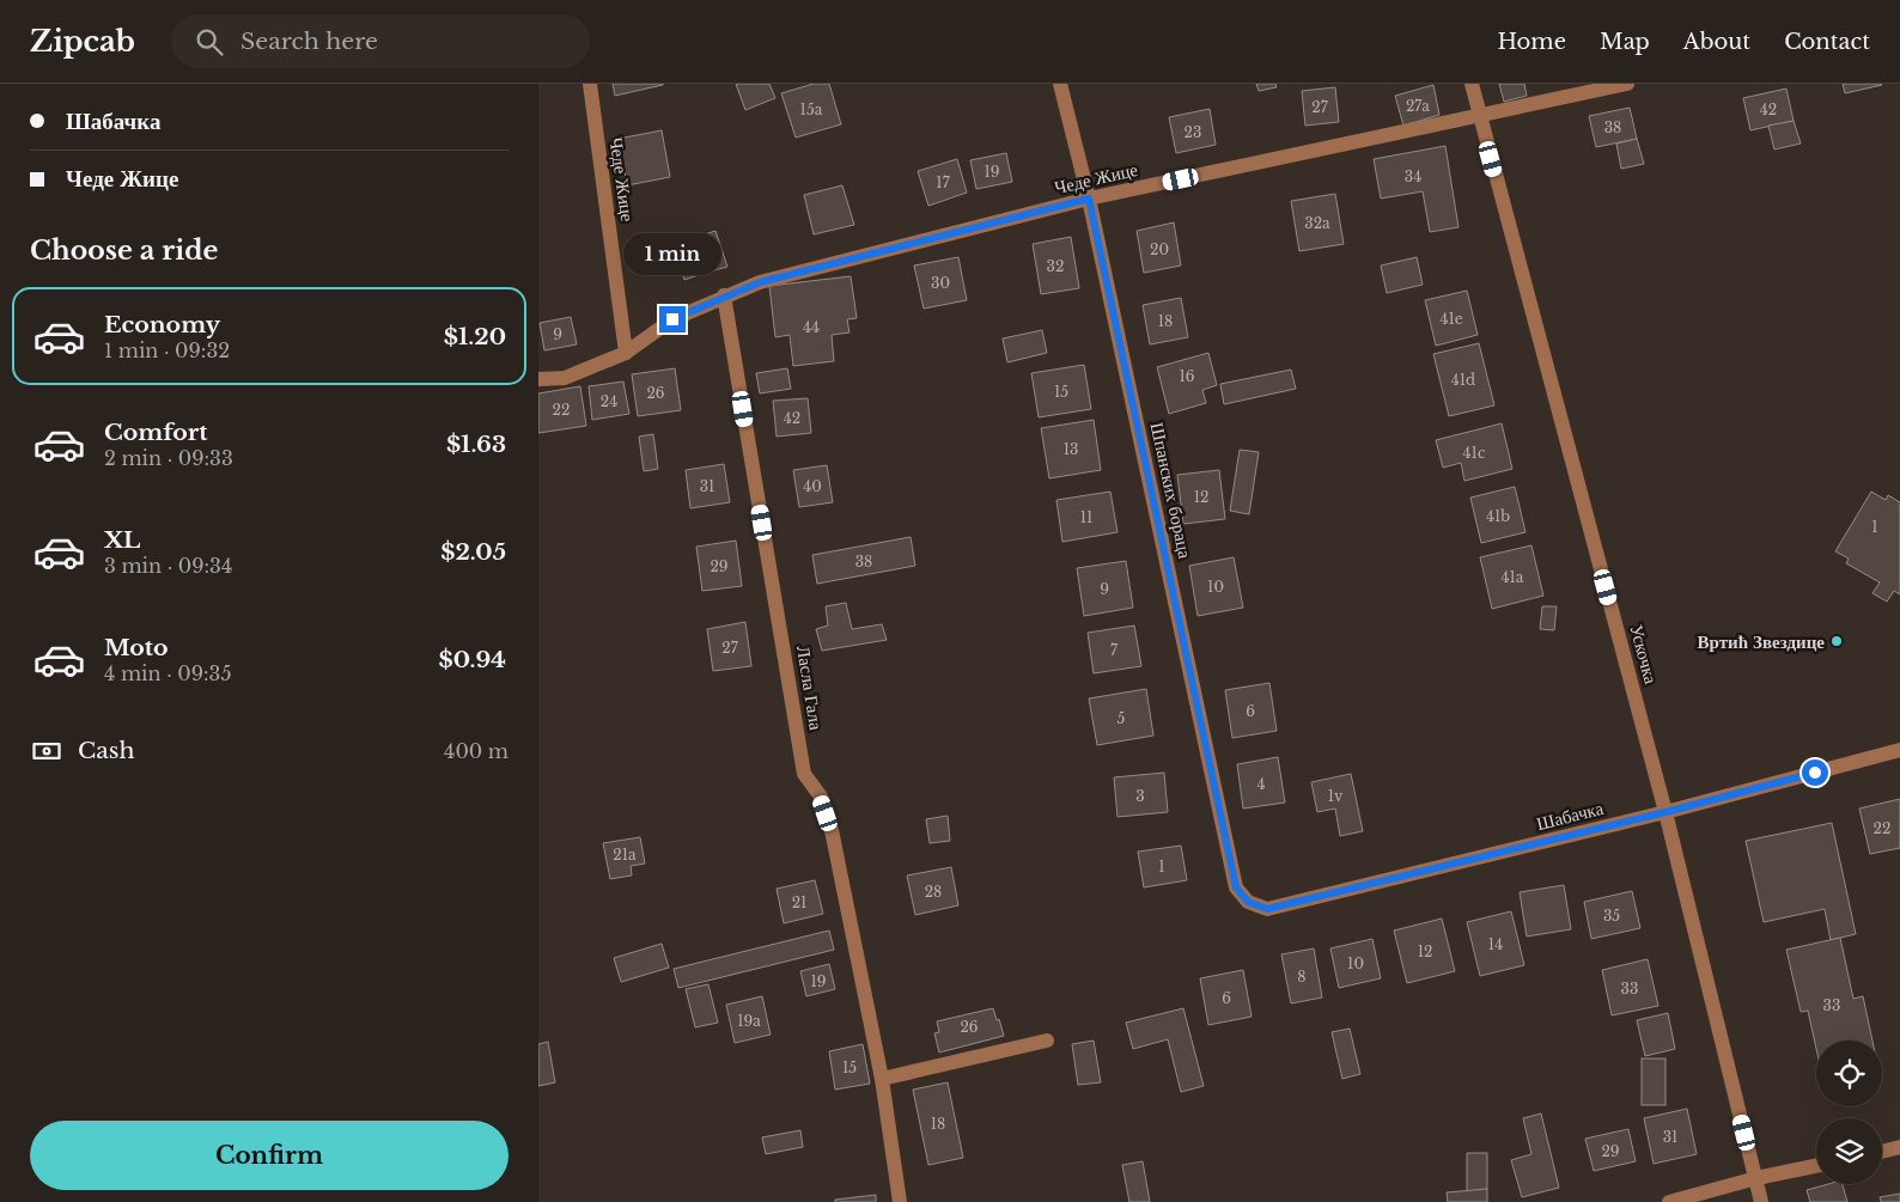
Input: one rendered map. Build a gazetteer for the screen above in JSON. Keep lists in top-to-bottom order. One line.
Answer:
{"streets":{"street":["Чеде Жице","Шпанских бораца","Ускочка","Ласла Гала","Шабачка"]},"crossings":[["Чеде Жице","Шпанских бораца"],["Чеде Жице","Ускочка"],["Чеде Жице","Ласла Гала"],["Шпанских бораца","Шабачка"],["Ускочка","Шабачка"]],"places":["Вртић Звездице"],"house_numbers":["27a","27","15a","42","38","23","19","34","17","32a","20","32","30","41e","18","44","9","16","41d","15","26","24","22","42","13","41c","31","40","12","41b","11","1","38","29","41a","10","9","27","7","6","5","4","3","1v","22","21a","1","28","21","35","14","12","10","8","19","33","6","33","19a","26","15","18","31","29"],"page":{"header":"Zipcab","search":"Search here","nav":["Home","Map","About","Contact"],"banner":["Шабачка","Чеде Жице"],"heading":"Choose a ride","bubble":"1 min","list":[{"name":"Economy","note":"1 min · 09:32","value":"$1.20"},{"name":"Comfort","note":"2 min · 09:33","value":"$1.63"},{"name":"XL","note":"3 min · 09:34","value":"$2.05"},{"name":"Moto","note":"4 min · 09:35","value":"$0.94"}],"pay":["Cash","400 m"],"buttons":"Confirm"}}
